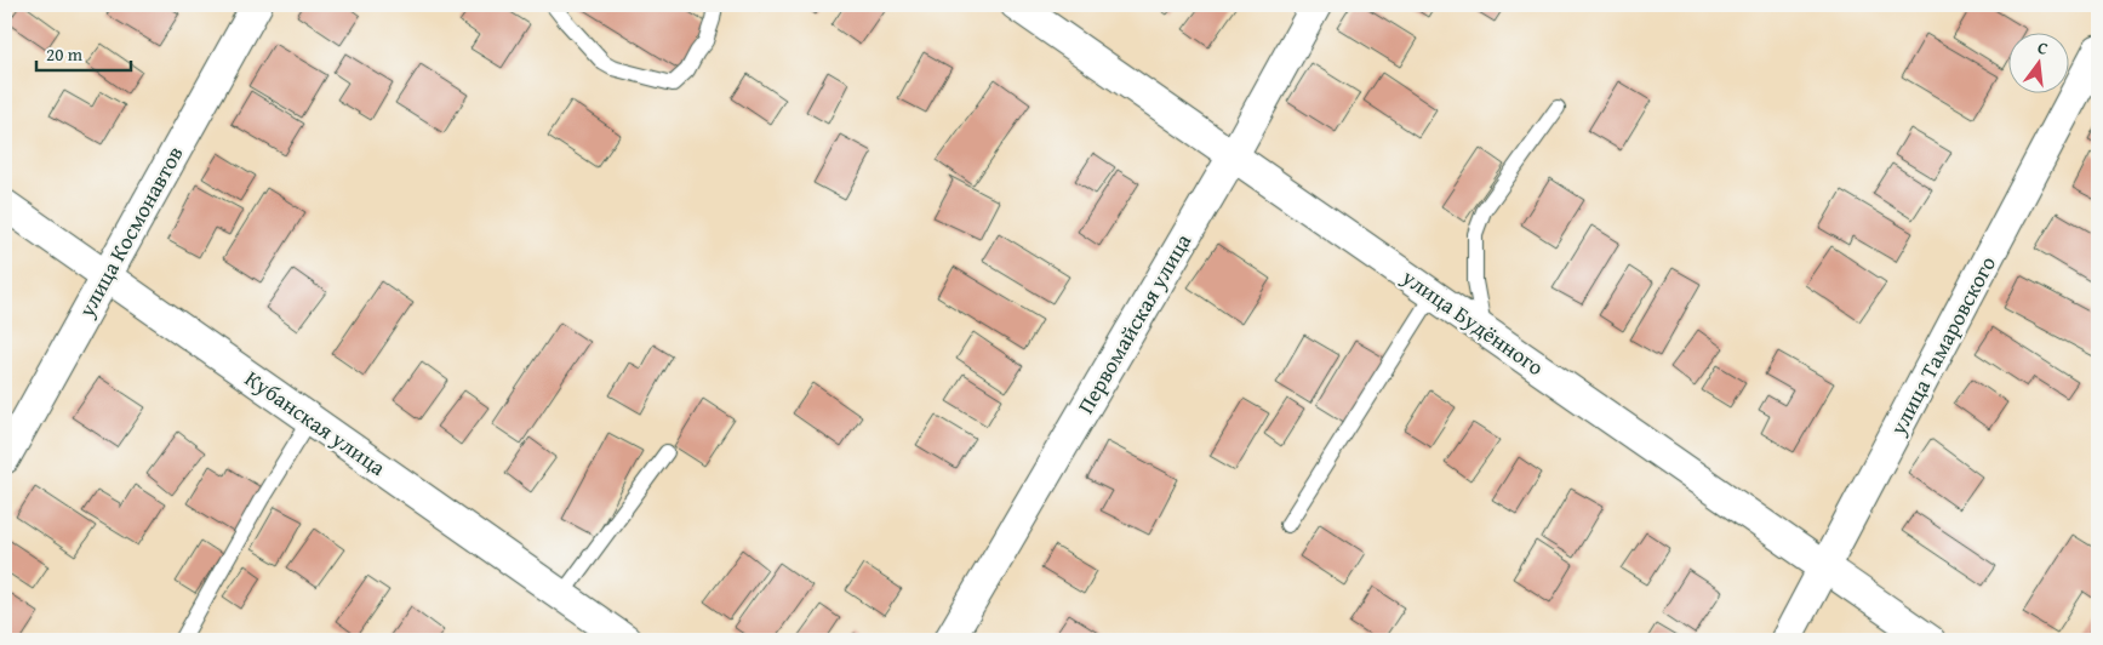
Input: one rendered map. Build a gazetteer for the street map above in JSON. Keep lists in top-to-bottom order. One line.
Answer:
{"streets":{"street":["улица Космонавтов","улица Будённого","Первомайская улица","улица Тамаровского","Кубанская улица"]},"crossings":[["улица Космонавтов","Кубанская улица"],["улица Будённого","Первомайская улица"],["улица Будённого","улица Тамаровского"]],"scale_bar":"20 m","north":"top"}
